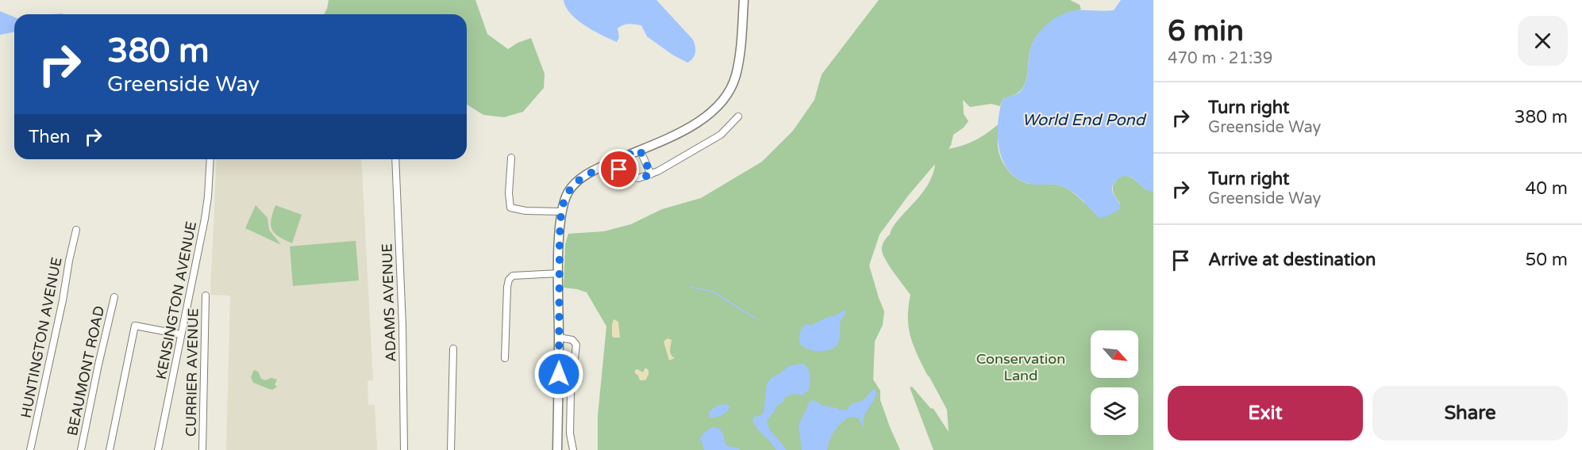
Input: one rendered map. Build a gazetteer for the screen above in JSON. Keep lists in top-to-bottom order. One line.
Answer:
{"streets":{"street":["KENSINGTON AVENUE","ADAMS AVENUE","HUNTINGTON AVENUE","BEAUMONT ROAD","CURRIER AVENUE"]},"water":["World End Pond"],"parks":["Conservation Land"],"north":"bottom right","page":{"heading":["6 min","470 m · 21:39"],"turn":["380 m","Greenside Way"],"list":[{"name":"Turn right","note":"Greenside Way","value":"380 m"},{"name":"Turn right","note":"Greenside Way","value":"40 m"},{"name":"Arrive at destination","value":"50 m"}],"then":"Then","buttons":["Exit","Share"]}}
